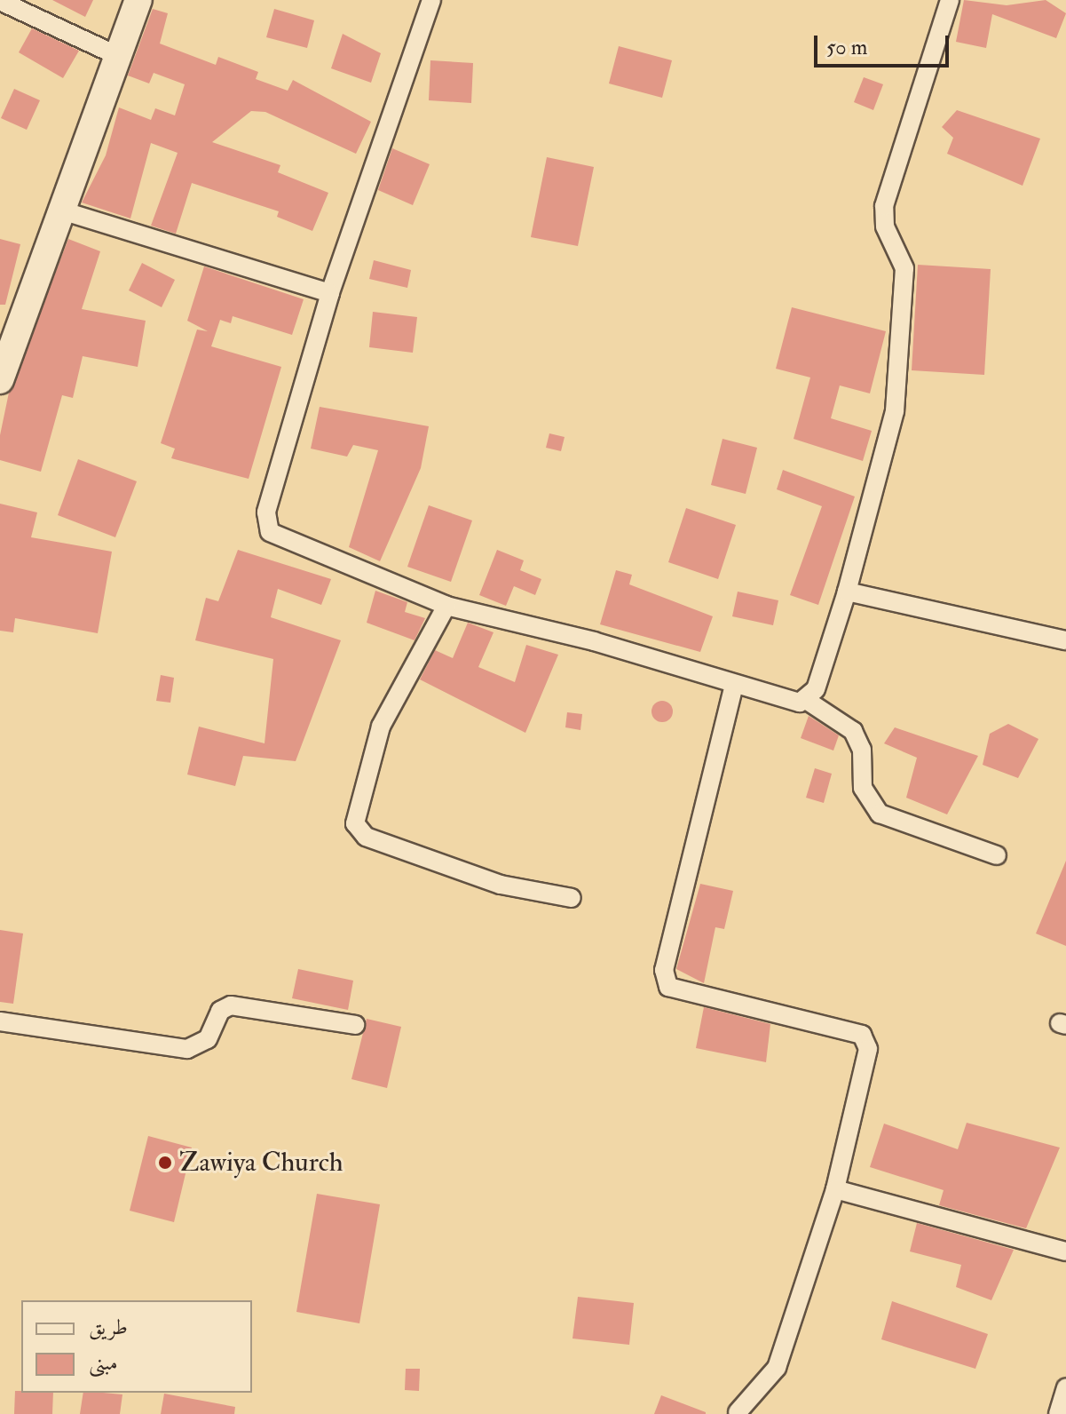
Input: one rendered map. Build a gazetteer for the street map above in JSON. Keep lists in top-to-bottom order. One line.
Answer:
{"places":["Zawiya Church"],"legend":["طريق","مبنى"],"scale_bar":"50 m"}
